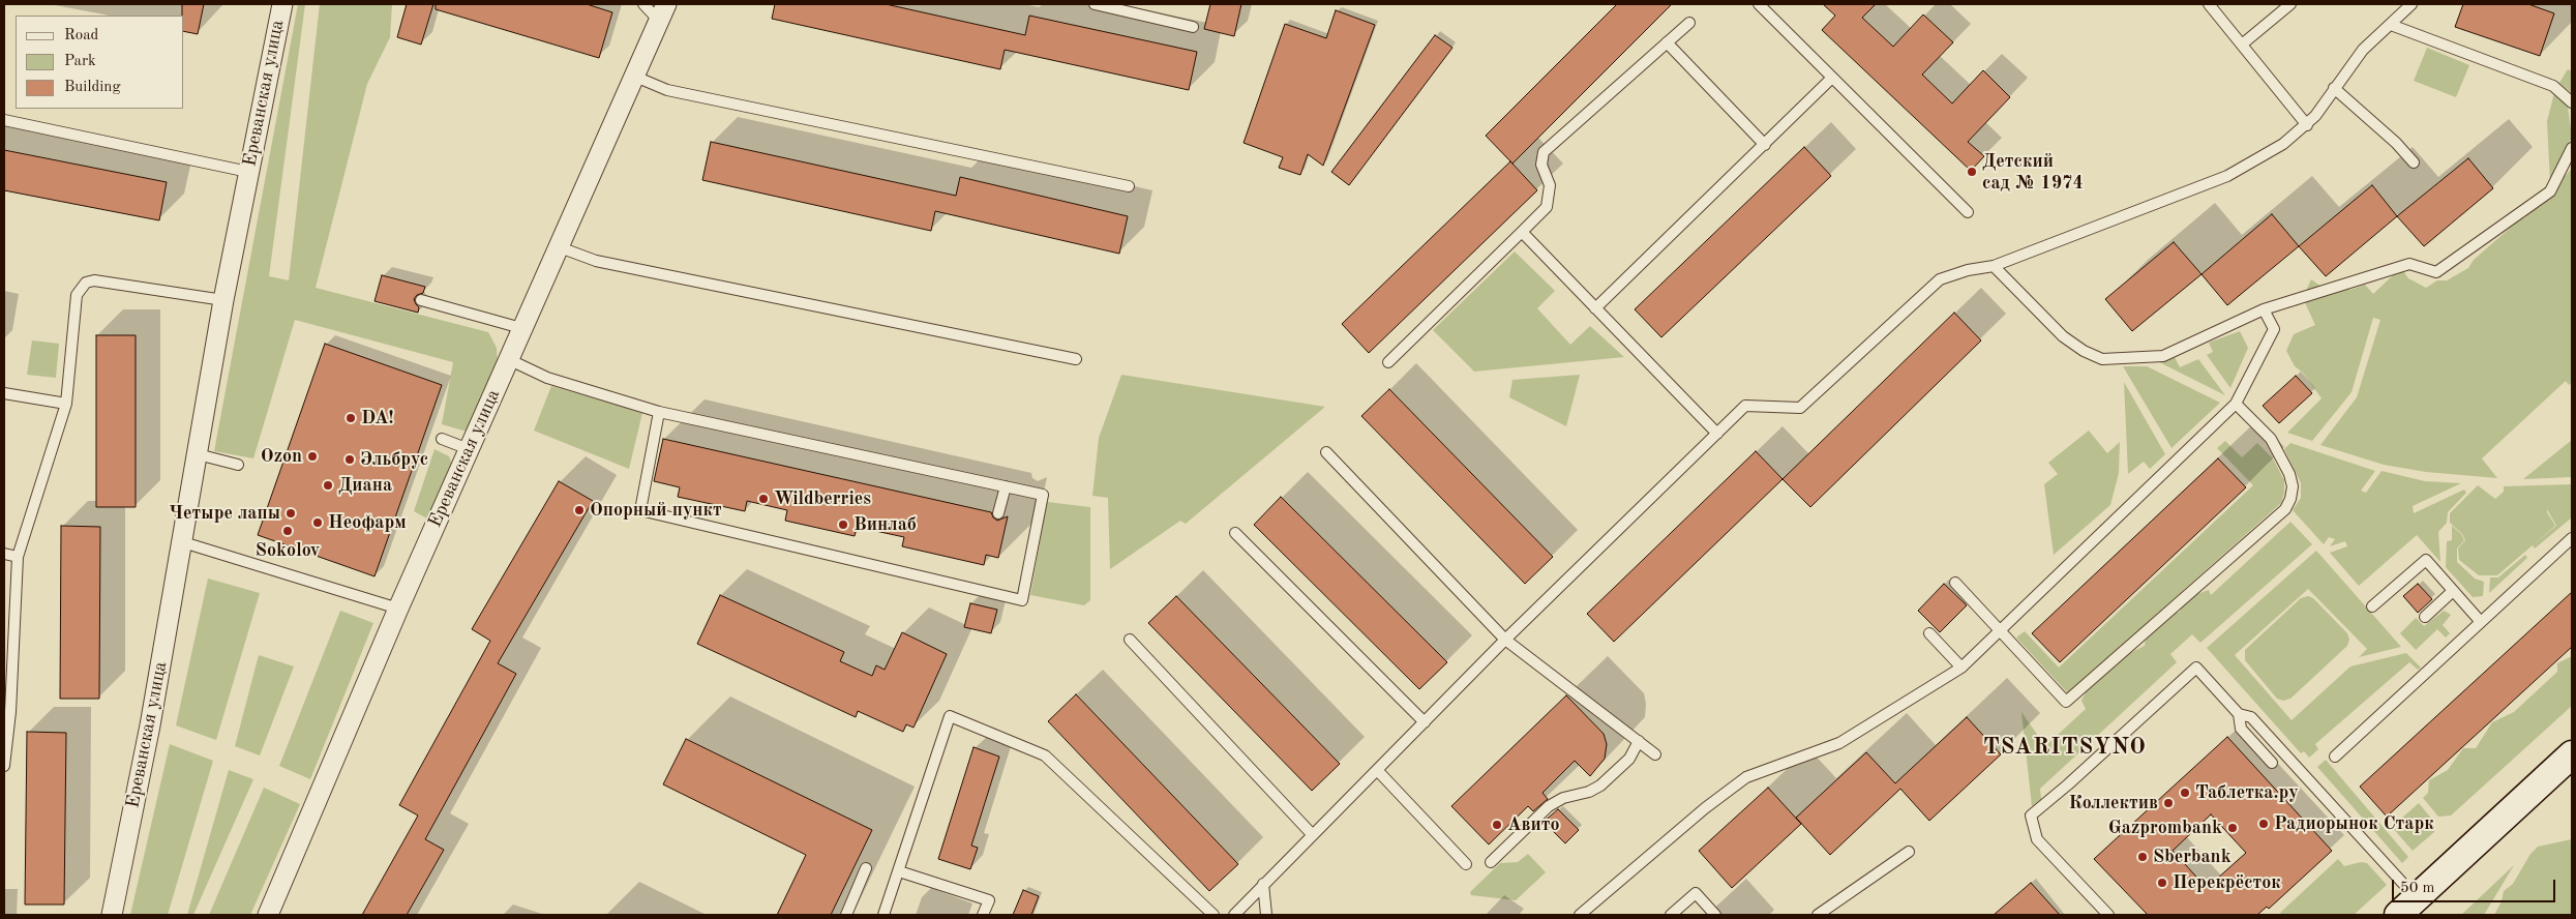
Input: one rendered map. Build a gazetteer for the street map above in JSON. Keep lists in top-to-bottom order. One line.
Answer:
{"streets":{"street":["Ереванская улица"]},"districts":["TSARITSYNO"],"places":["Детский сад № 1974","DA!","Ozon","Эльбрус","Диана","Wildberries","Опорный пункт","Четыре лапы","Неофарм","Винлаб","Sokolov","Таблетка.ру","Коллектив","Радиорынок Старк","Авито","Gazprombank","Sberbank","Перекрёсток"],"legend":["Road","Park","Building"],"scale_bar":"50 m"}
